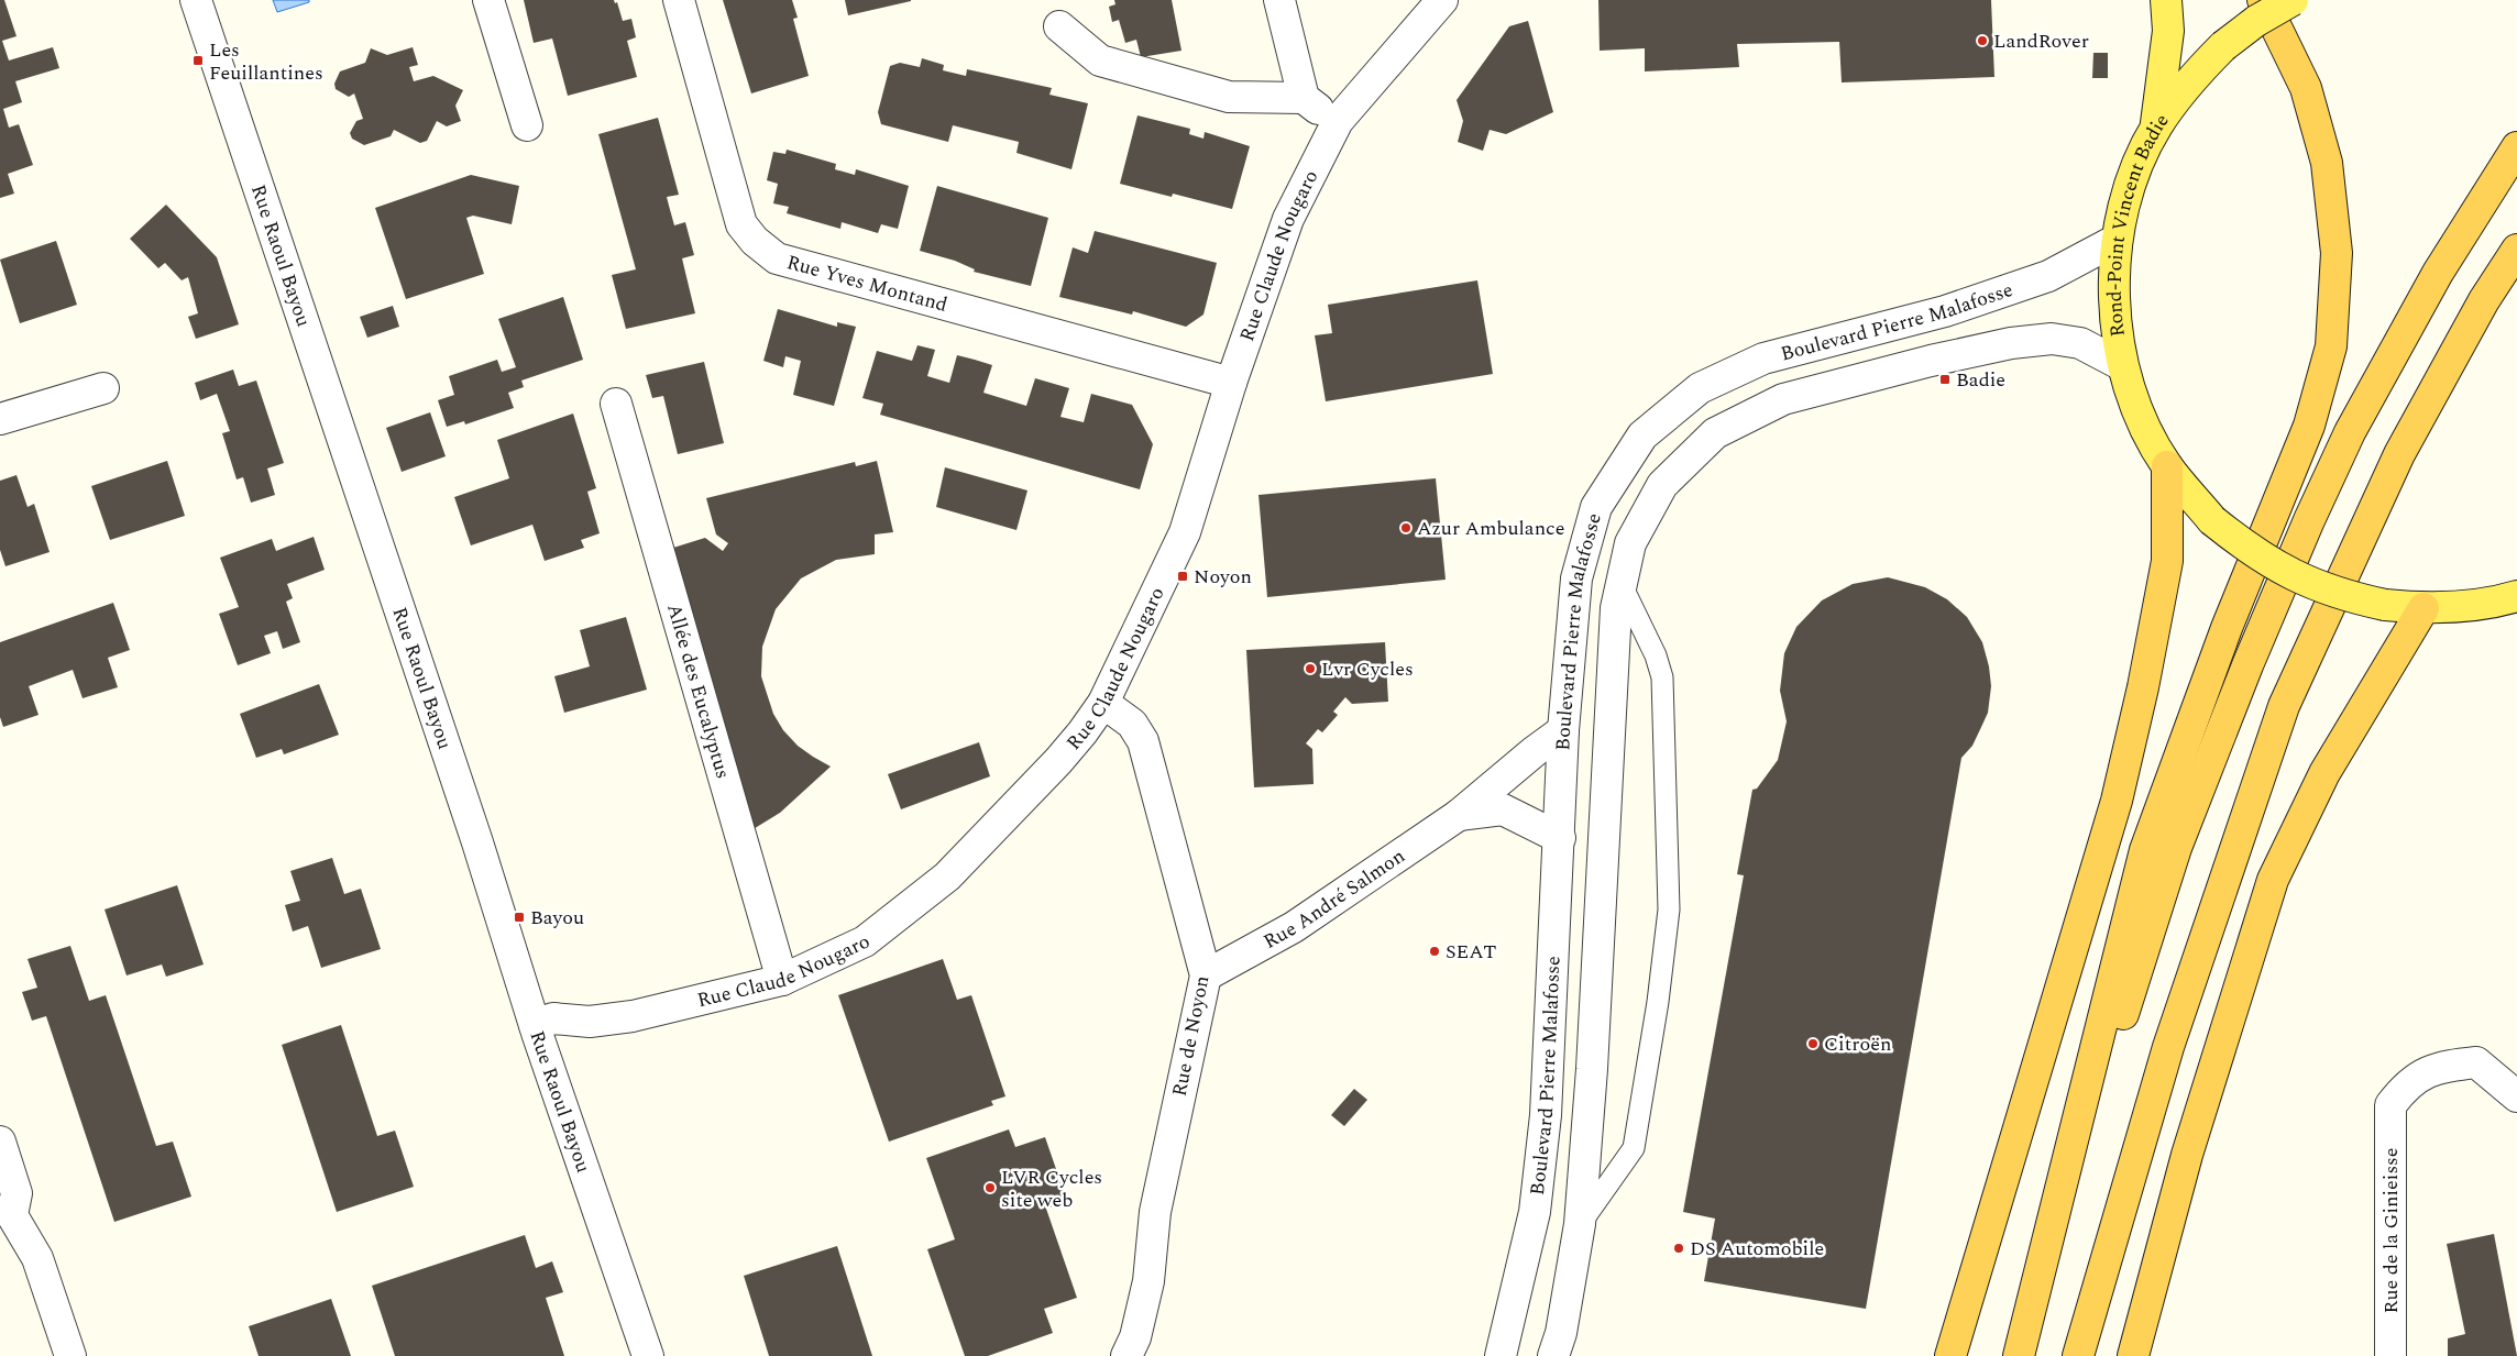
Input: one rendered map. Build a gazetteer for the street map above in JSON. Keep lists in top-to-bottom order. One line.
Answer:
{"streets":{"main road":["Rond-Point Vincent Badie"],"street":["Rue Raoul Bayou","Rue Claude Nougaro","Rue Yves Montand","Boulevard Pierre Malafosse","Allée des Eucalyptus","Rue André Salmon","Rue de Noyon","Rue de la Ginieisse"]},"crossings":[["Rond-Point Vincent Badie","Boulevard Pierre Malafosse"],["Rue Raoul Bayou","Rue Claude Nougaro"],["Rue Claude Nougaro","Rue Yves Montand"],["Rue Claude Nougaro","Allée des Eucalyptus"],["Rue Claude Nougaro","Rue de Noyon"],["Boulevard Pierre Malafosse","Rue André Salmon"],["Rue André Salmon","Rue de Noyon"]],"places":{"other":["LandRover","Azur Ambulance","Lvr Cycles","SEAT","Citroën","LVR Cycles site web","DS Automobile"],"transit":["Les Feuillantines","Badie","Noyon","Bayou"]}}
